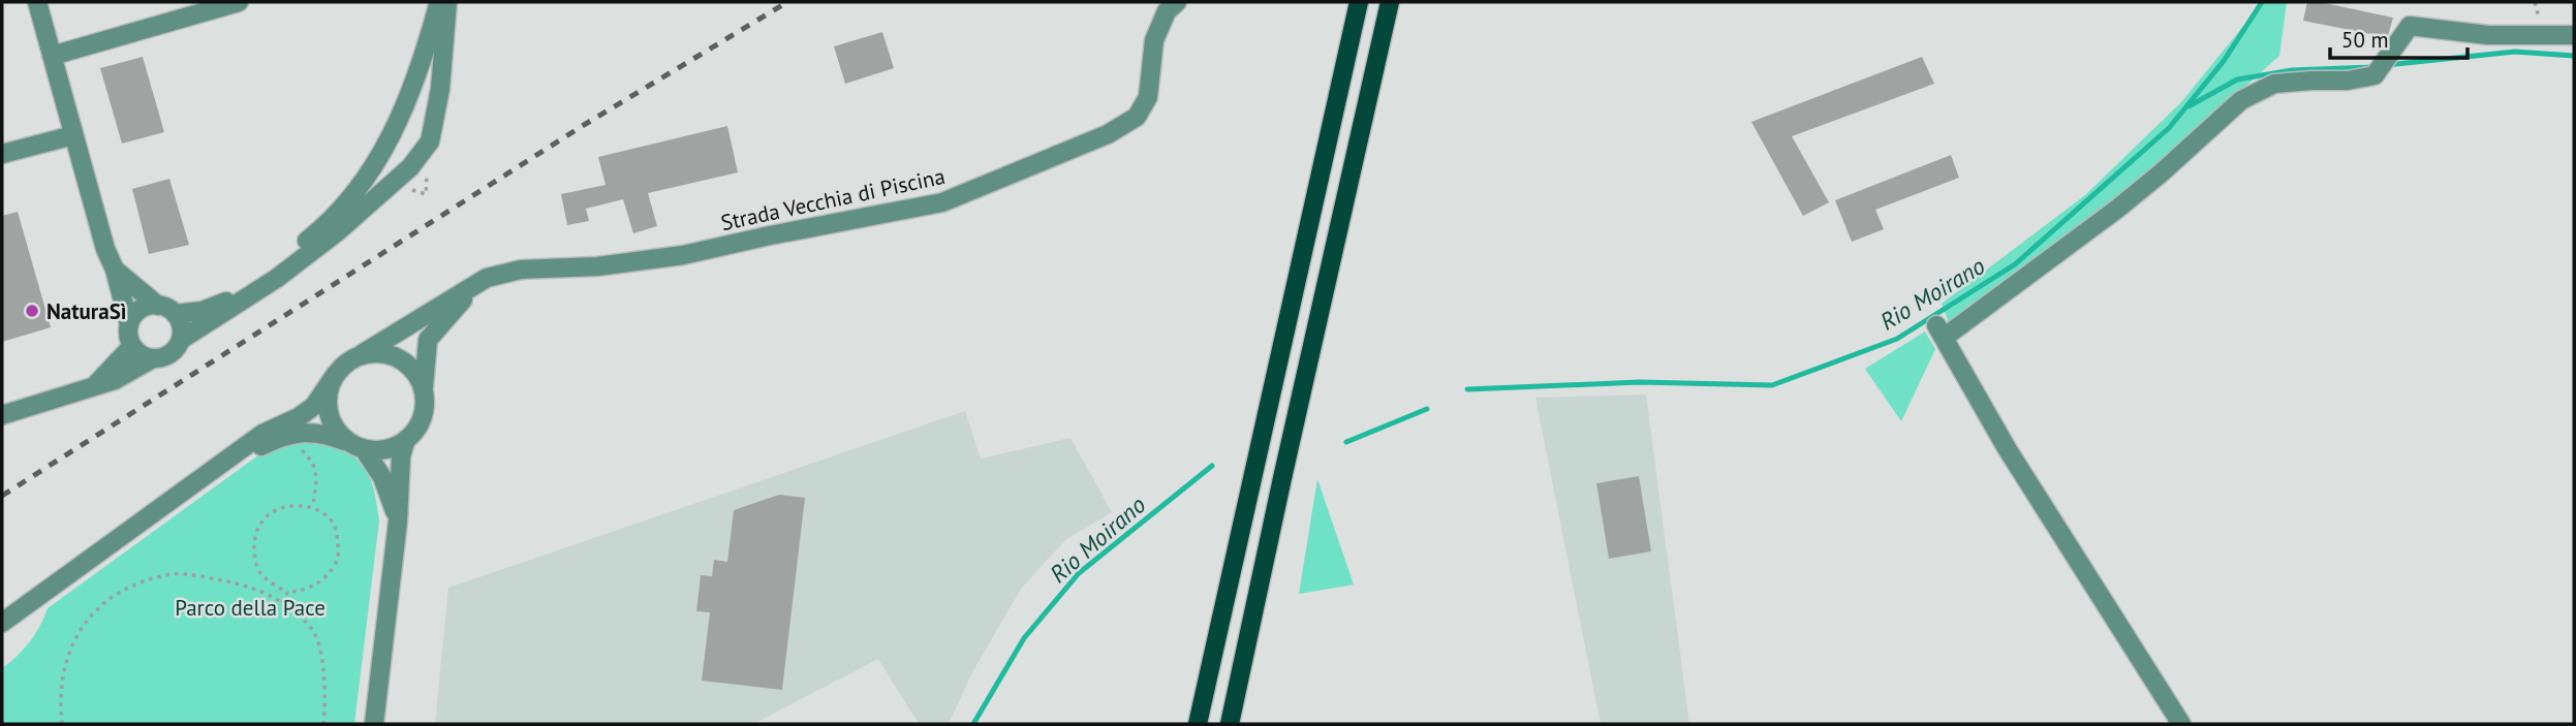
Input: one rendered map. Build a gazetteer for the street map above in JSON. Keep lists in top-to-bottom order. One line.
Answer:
{"streets":{"street":["Strada Vecchia di Piscina"]},"water":["Rio Moirano"],"parks":["Parco della Pace"],"places":["NaturaSì"],"scale_bar":"50 m"}
